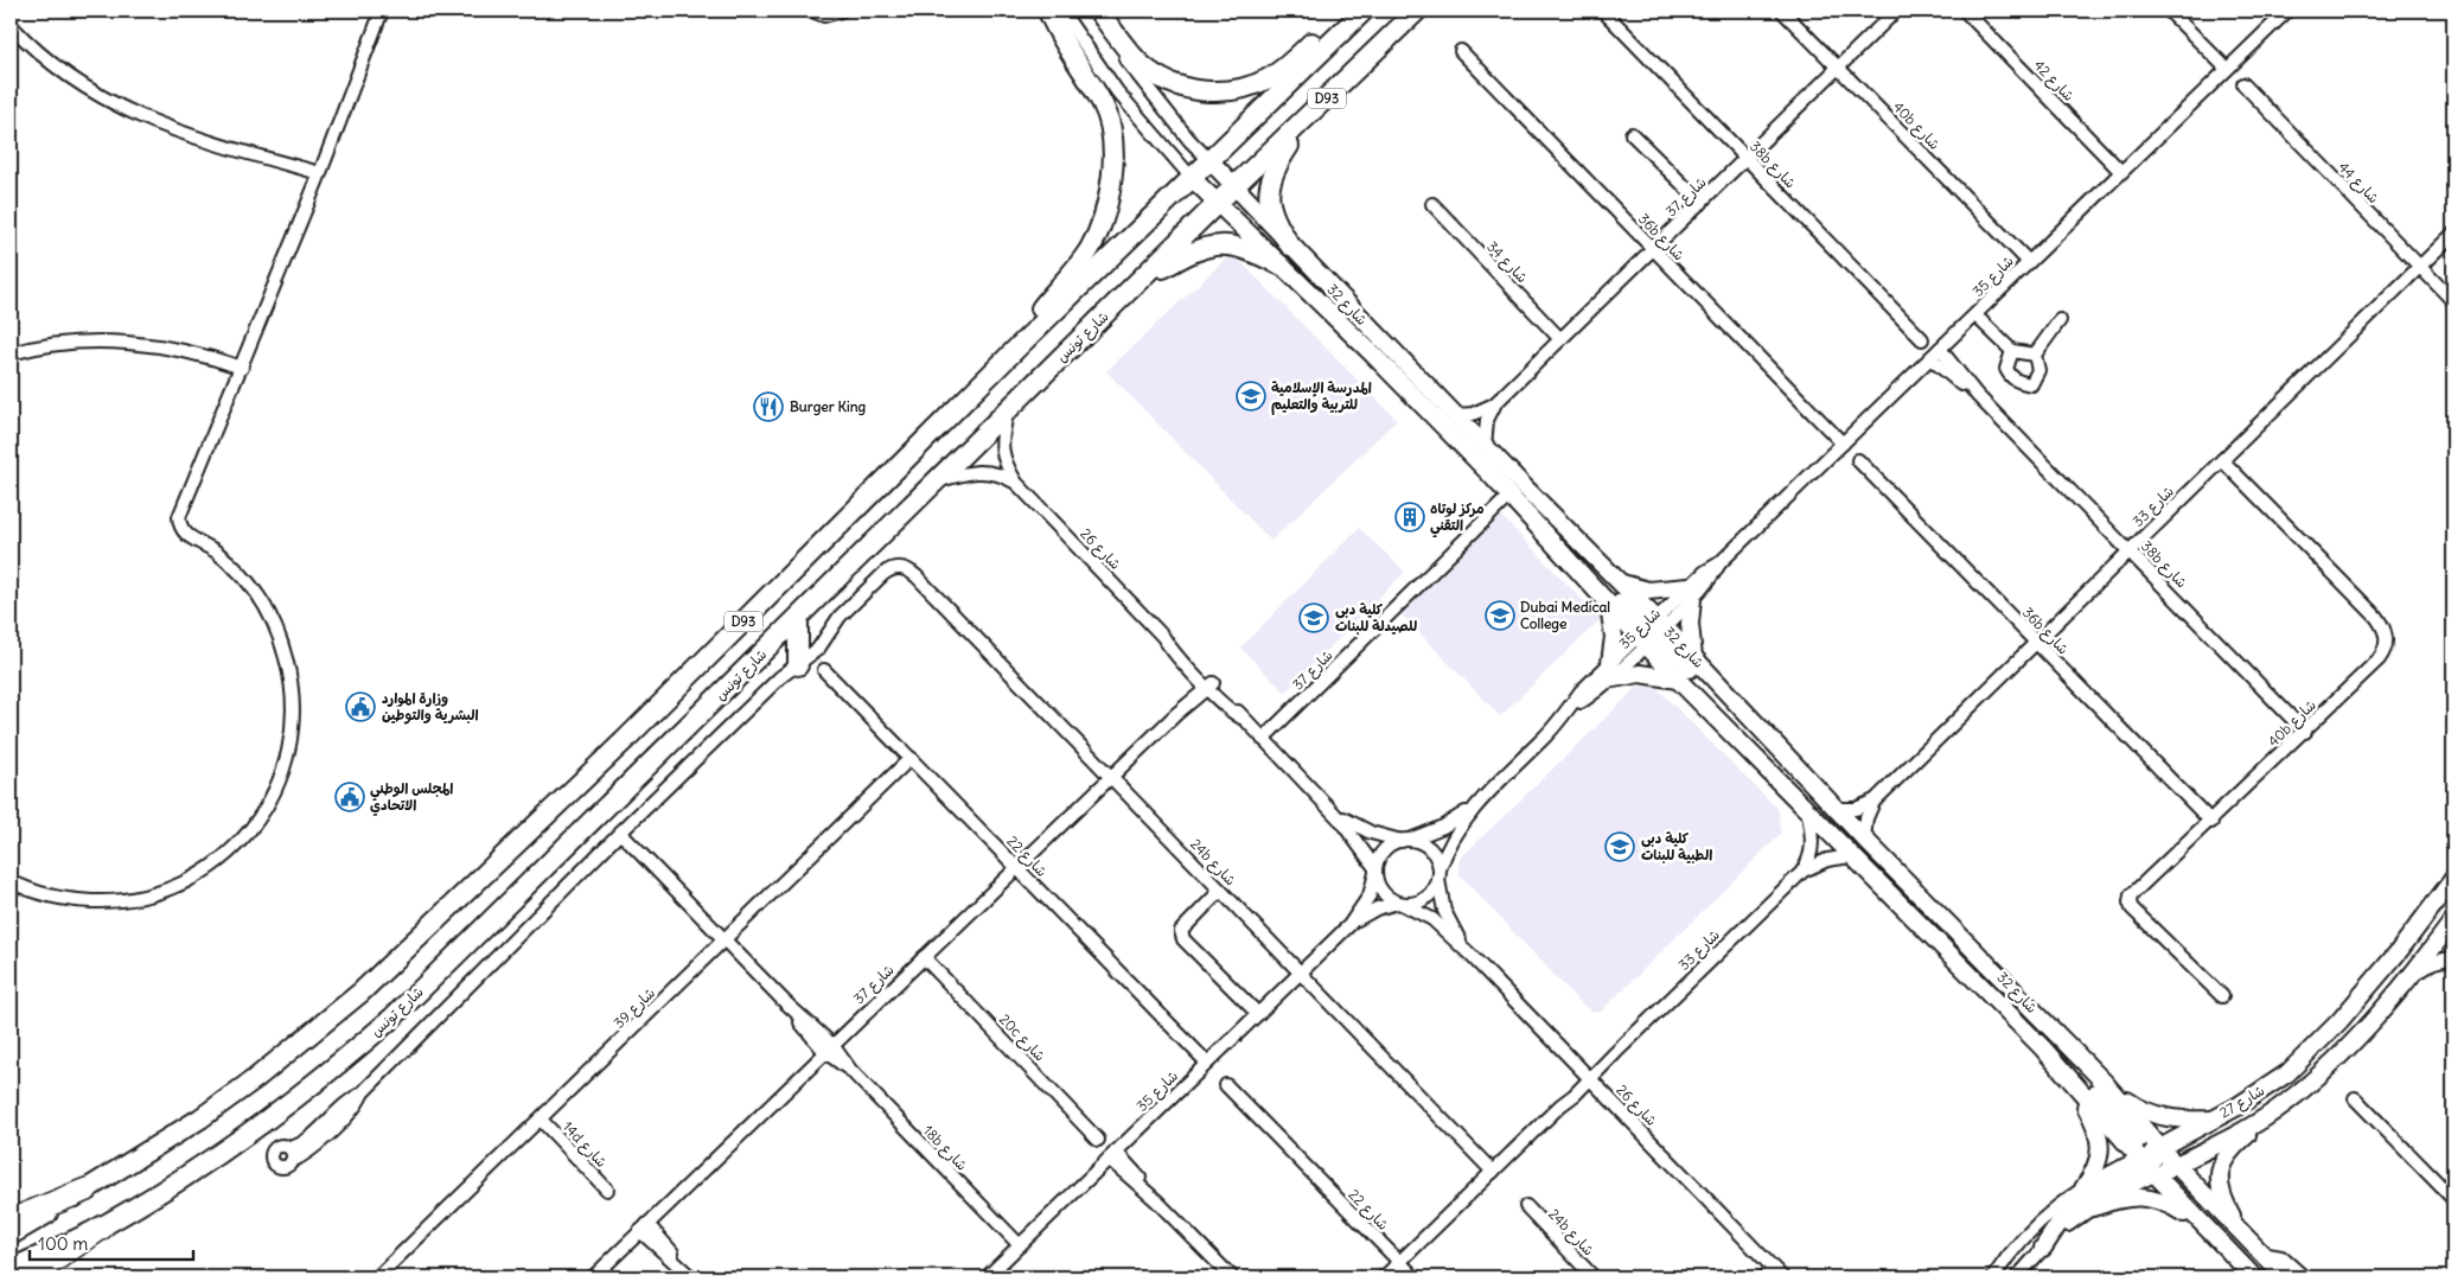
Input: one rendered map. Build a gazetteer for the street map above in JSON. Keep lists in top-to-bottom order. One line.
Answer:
{"streets":{"main road":["D93","شارع تونس"],"street":["شارع 42","40b شارع","38b شارع","شارع 44","شارع 37","36b شارع","شارع 34","شارع 35","شارع 32","شارع 33","شارع 26","شارع 22","24b شارع","شارع 39","20c شارع","شارع 27","14d شارع","18b شارع"]},"crossings":[["شارع 42","شارع 35"],["D93","شارع 32"],["40b شارع","38b شارع"],["40b شارع","شارع 37"],["40b شارع","36b شارع"],["40b شارع","شارع 35"],["40b شارع","شارع 33"],["38b شارع","شارع 37"],["38b شارع","شارع 35"],["38b شارع","شارع 33"],["شارع 44","شارع 33"],["شارع 37","36b شارع"],["شارع 37","شارع 34"],["شارع 37","شارع 32"],["شارع 37","شارع 26"],["شارع 37","شارع 22"],["شارع 37","24b شارع"],["شارع 37","20c شارع"],["شارع 37","18b شارع"],["36b شارع","شارع 35"],["36b شارع","شارع 33"],["شارع 35","شارع 32"],["شارع 35","شارع 26"],["شارع 35","شارع 22"],["شارع 35","24b شارع"],["شارع 35","18b شارع"],["شارع 32","شارع تونس"],["شارع 32","شارع 33"],["شارع 32","شارع 27"],["شارع تونس","شارع 26"],["شارع 33","شارع 26"],["شارع 33","شارع 22"],["شارع 33","24b شارع"],["شارع 22","شارع 39"],["شارع 39","14d شارع"],["شارع 39","18b شارع"]],"places":{"school or university":["المدرسة الإسلامية للتربية والتعليم","Dubai Medical College","كلية دبي للصيدلة للبنات","كلية دبي الطبية للبنات"],"restaurant":["Burger King"],"building":["مركز لوتاه التقني"],"public building":["وزارة الموارد البشرية والتوطين","المجلس الوطني الاتحادي"]},"scale_bar":"100 m"}
